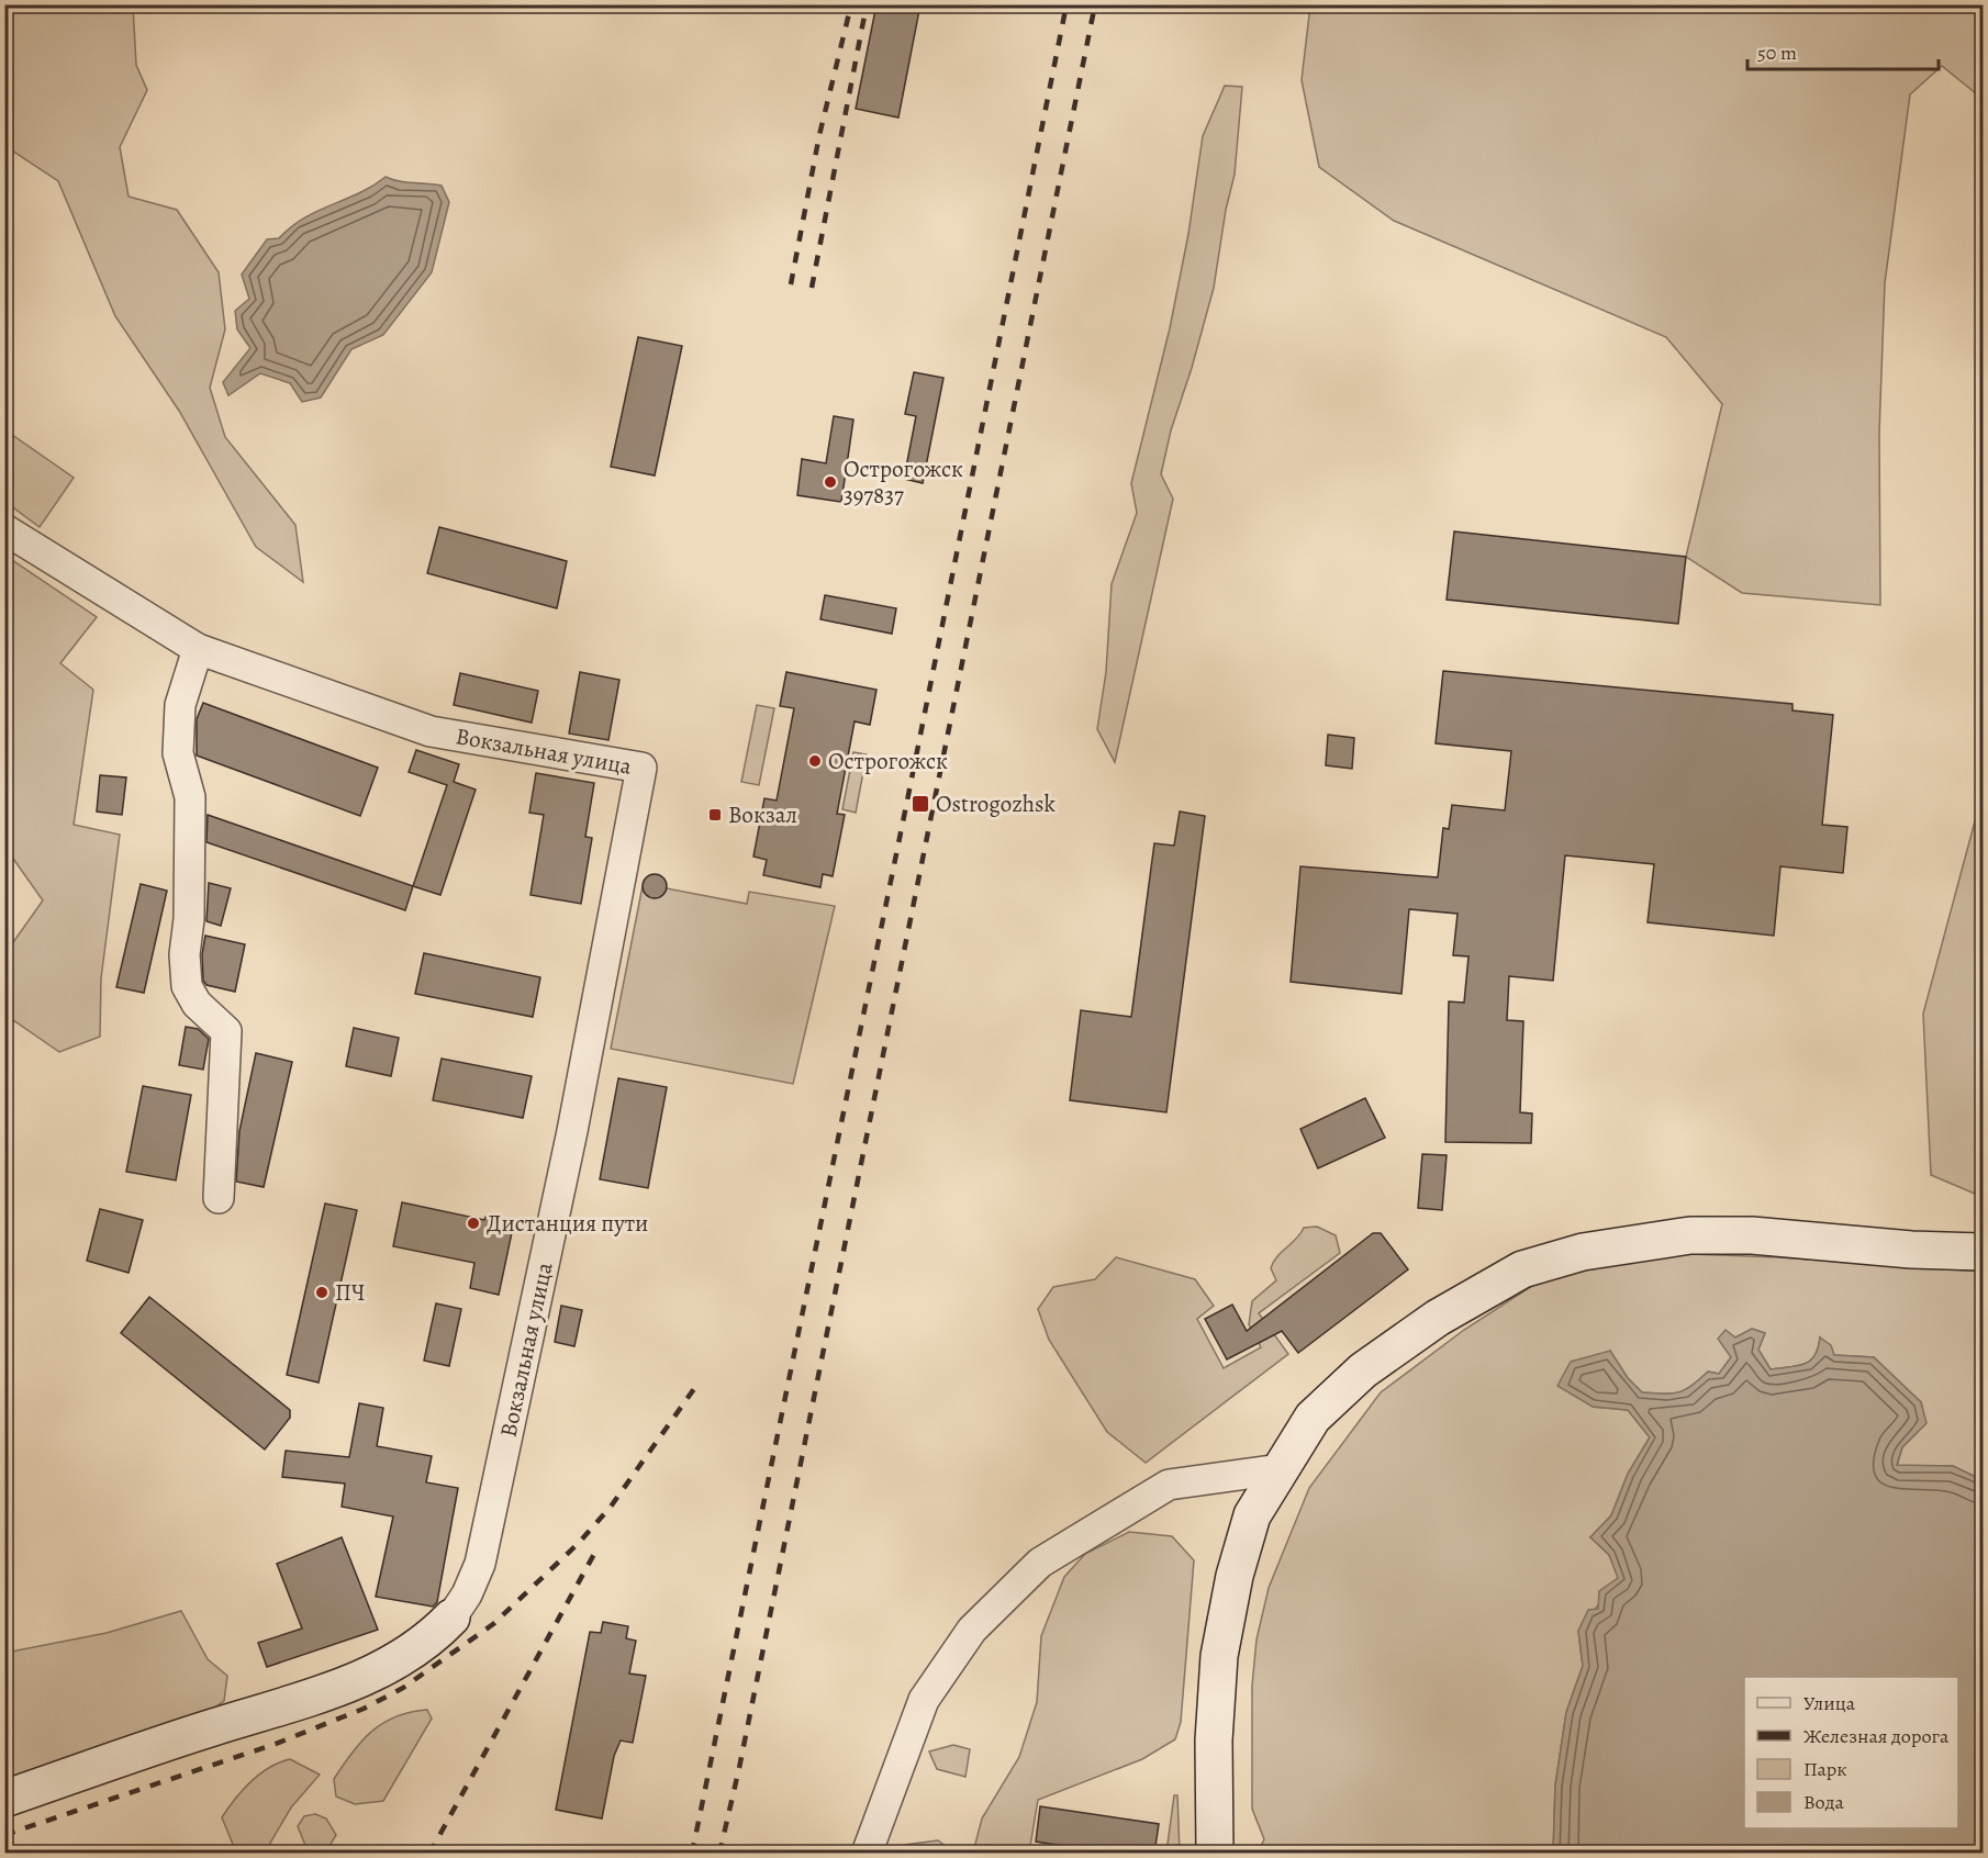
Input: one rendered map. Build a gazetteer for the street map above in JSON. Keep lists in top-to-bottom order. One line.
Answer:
{"streets":{"street":["Вокзальная улица"]},"places":{"other":["Острогожск 397837","Острогожск","Дистанция пути","ПЧ"],"transit":["Ostrogozhsk","Вокзал"]},"legend":["Улица","Железная дорога","Парк","Вода"],"scale_bar":"50 m"}
